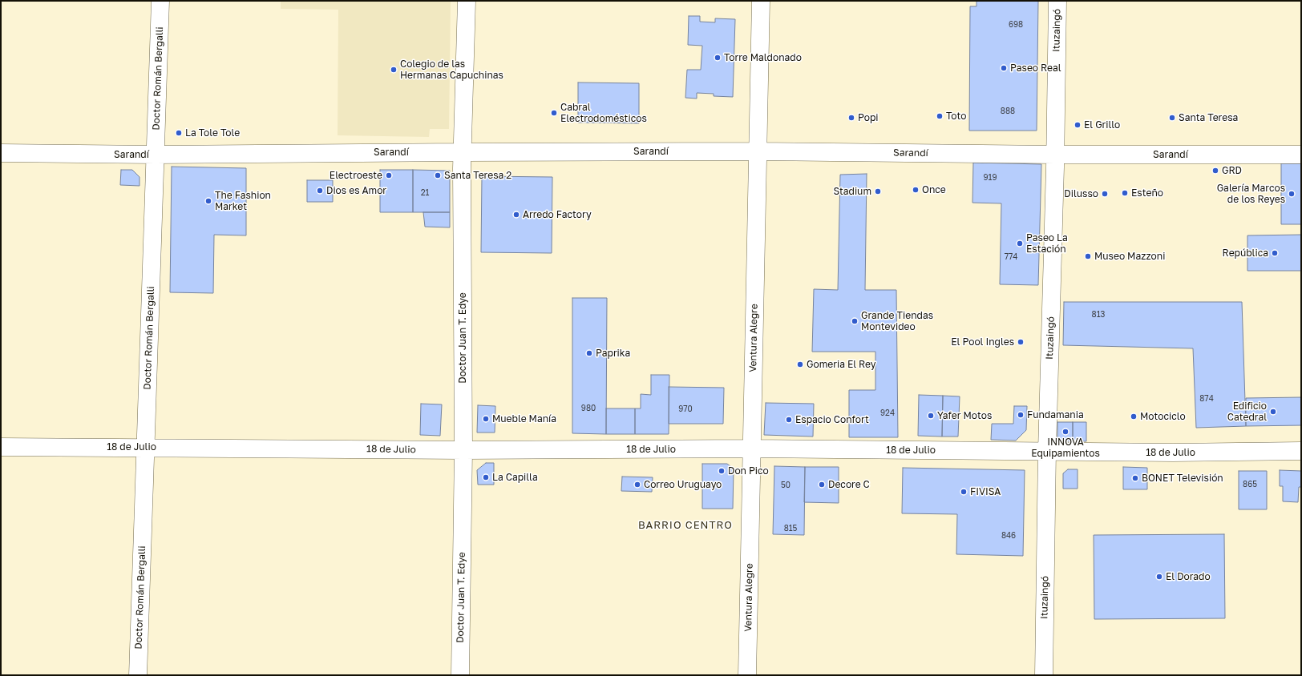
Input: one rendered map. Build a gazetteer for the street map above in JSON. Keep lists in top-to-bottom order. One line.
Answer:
{"streets":{"street":["Ituzaingó","Doctor Román Bergalli","Sarandí","Doctor Juan T. Edye","Ventura Alegre","18 de Julio"]},"crossings":[["Ituzaingó","Sarandí"],["Ituzaingó","18 de Julio"],["Doctor Román Bergalli","Sarandí"],["Doctor Román Bergalli","18 de Julio"],["Sarandí","Doctor Juan T. Edye"],["Sarandí","Ventura Alegre"],["Doctor Juan T. Edye","18 de Julio"],["Ventura Alegre","18 de Julio"]],"districts":["BARRIO CENTRO"],"places":["Torre Maldonado","Paseo Real","Colegio de las Hermanas Capuchinas","Cabral Electrodomésticos","Toto","Popi","Santa Teresa","El Grillo","La Tole Tole","GRD","Electroeste","Santa Teresa 2","Once","Dios es Amor","Stadium","Esteño","Dilusso","Galería Marcos de los Reyes","The Fashion Market","Arredo Factory","Paseo La Estación","República","Museo Mazzoni","Grande Tiendas Montevideo","El Pool Ingles","Paprika","Gomeria El Rey","Edificio Catedral","Fundamania","Yafer Motos","Motociclo","Mueble Manía","Espacio Confort","INNOVA Equipamientos","Don Pico","La Capilla","BONET Televisión","Correo Uruguayo","Decore C","FIVISA","El Dorado"],"house_numbers":["698","888","919","21","774","813","874","980","970","924","865","50","815","846"]}
